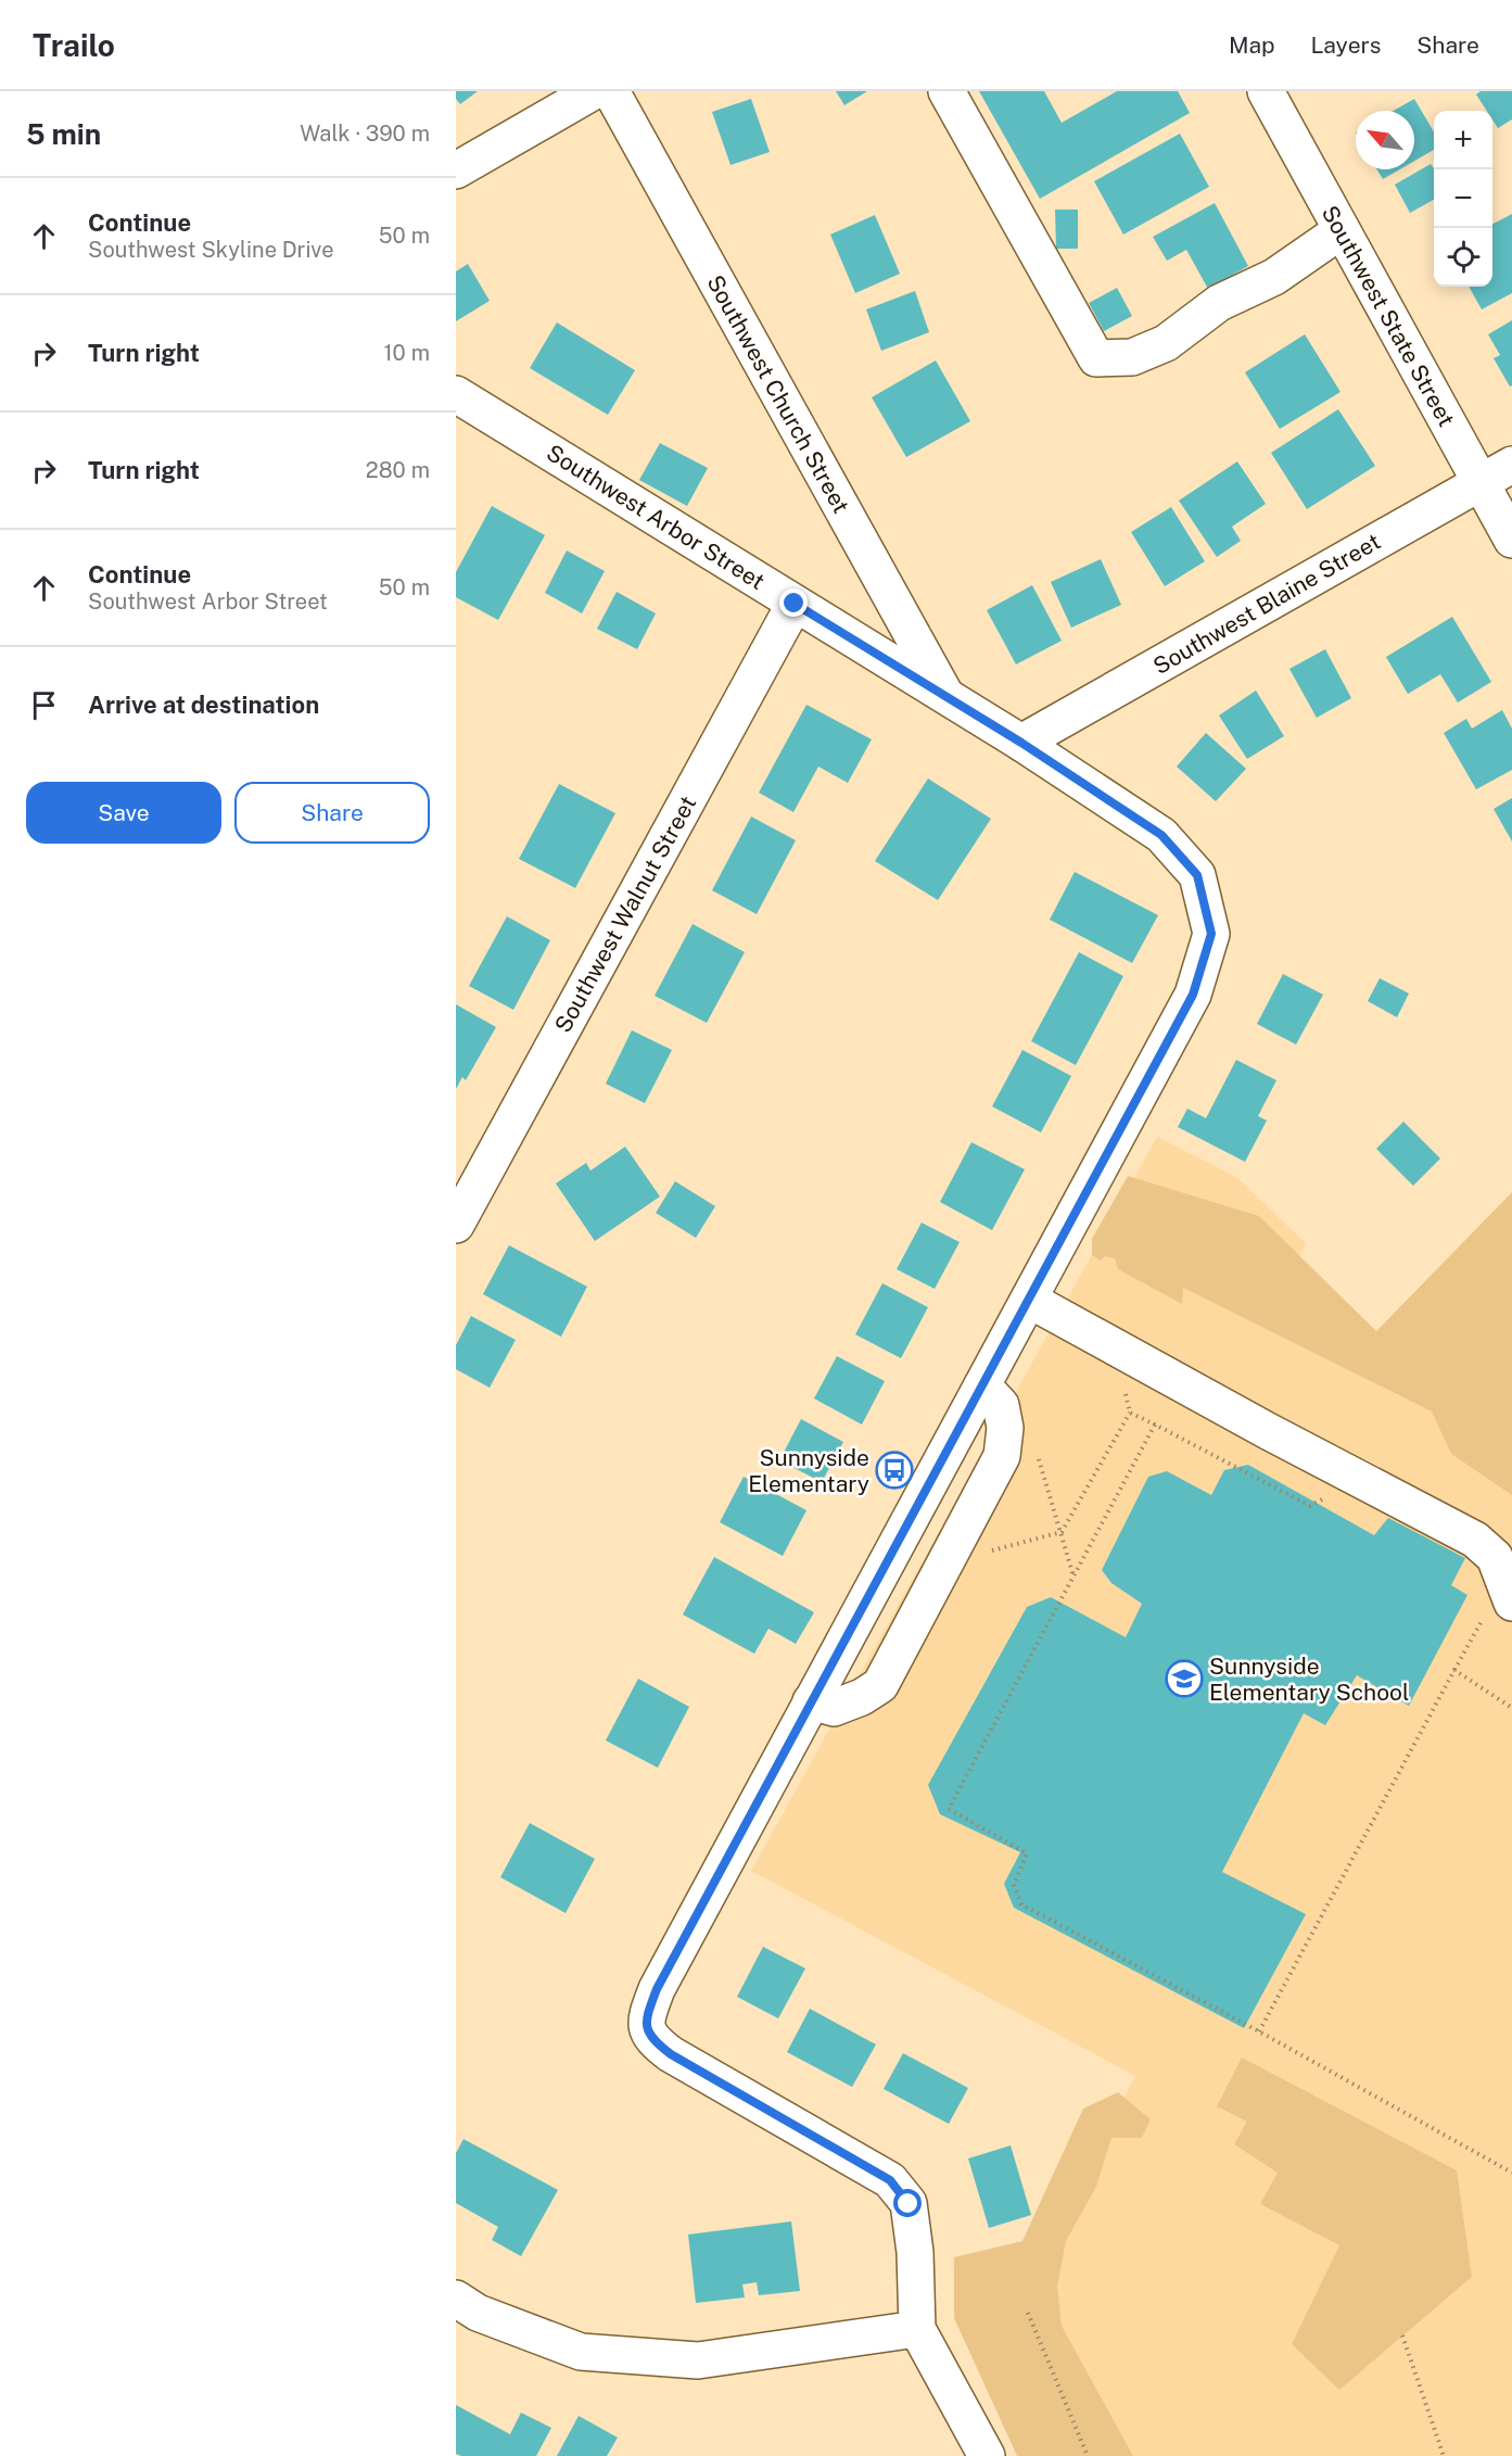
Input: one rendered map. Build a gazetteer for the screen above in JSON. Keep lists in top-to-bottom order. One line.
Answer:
{"streets":{"street":["Southwest State Street","Southwest Church Street","Southwest Arbor Street","Southwest Blaine Street","Southwest Walnut Street"]},"crossings":[["Southwest State Street","Southwest Blaine Street"],["Southwest Church Street","Southwest Arbor Street"],["Southwest Arbor Street","Southwest Blaine Street"],["Southwest Arbor Street","Southwest Walnut Street"]],"places":{"bus stop":["Sunnyside Elementary"],"school or university":["Sunnyside Elementary School"]},"north":"top left","page":{"header":"Trailo","nav":["Map","Layers","Share"],"heading":["5 min","Walk · 390 m"],"map_buttons":["+","−"],"list":[["Continue","Southwest Skyline Drive","50 m"],["Turn right","10 m"],["Turn right","280 m"],["Continue","Southwest Arbor Street","50 m"],"Arrive at destination"],"buttons":["Save","Share"]}}
